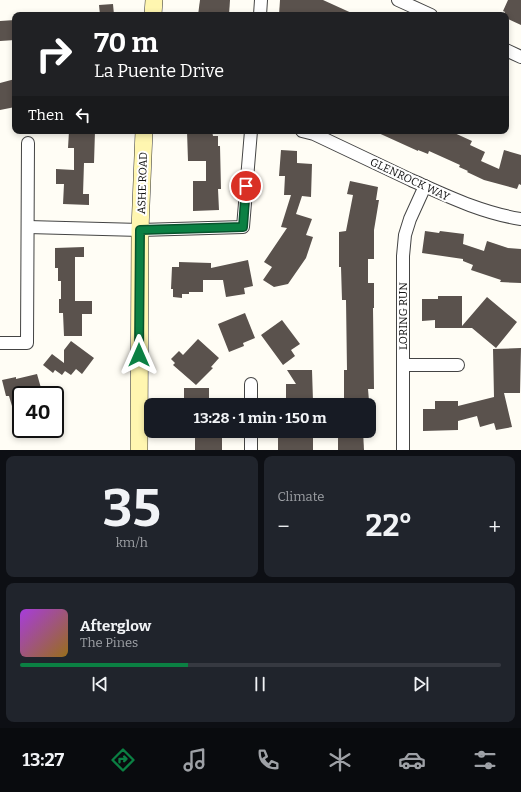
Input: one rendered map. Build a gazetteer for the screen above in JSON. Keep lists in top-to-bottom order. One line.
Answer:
{"streets":{"street":["GLENROCK WAY","ASHE ROAD","LORING RUN"]},"crossings":[["GLENROCK WAY","LORING RUN"]],"page":{"turn":["70 m","La Puente Drive"],"then":"Then","limit":"40","trip":"13:28 · 1 min · 150 m","tile":[["35","km/h"],"Climate"],"heat":["−","22°","+"],"song":["Afterglow","The Pines"],"tabs":"13:27"}}
